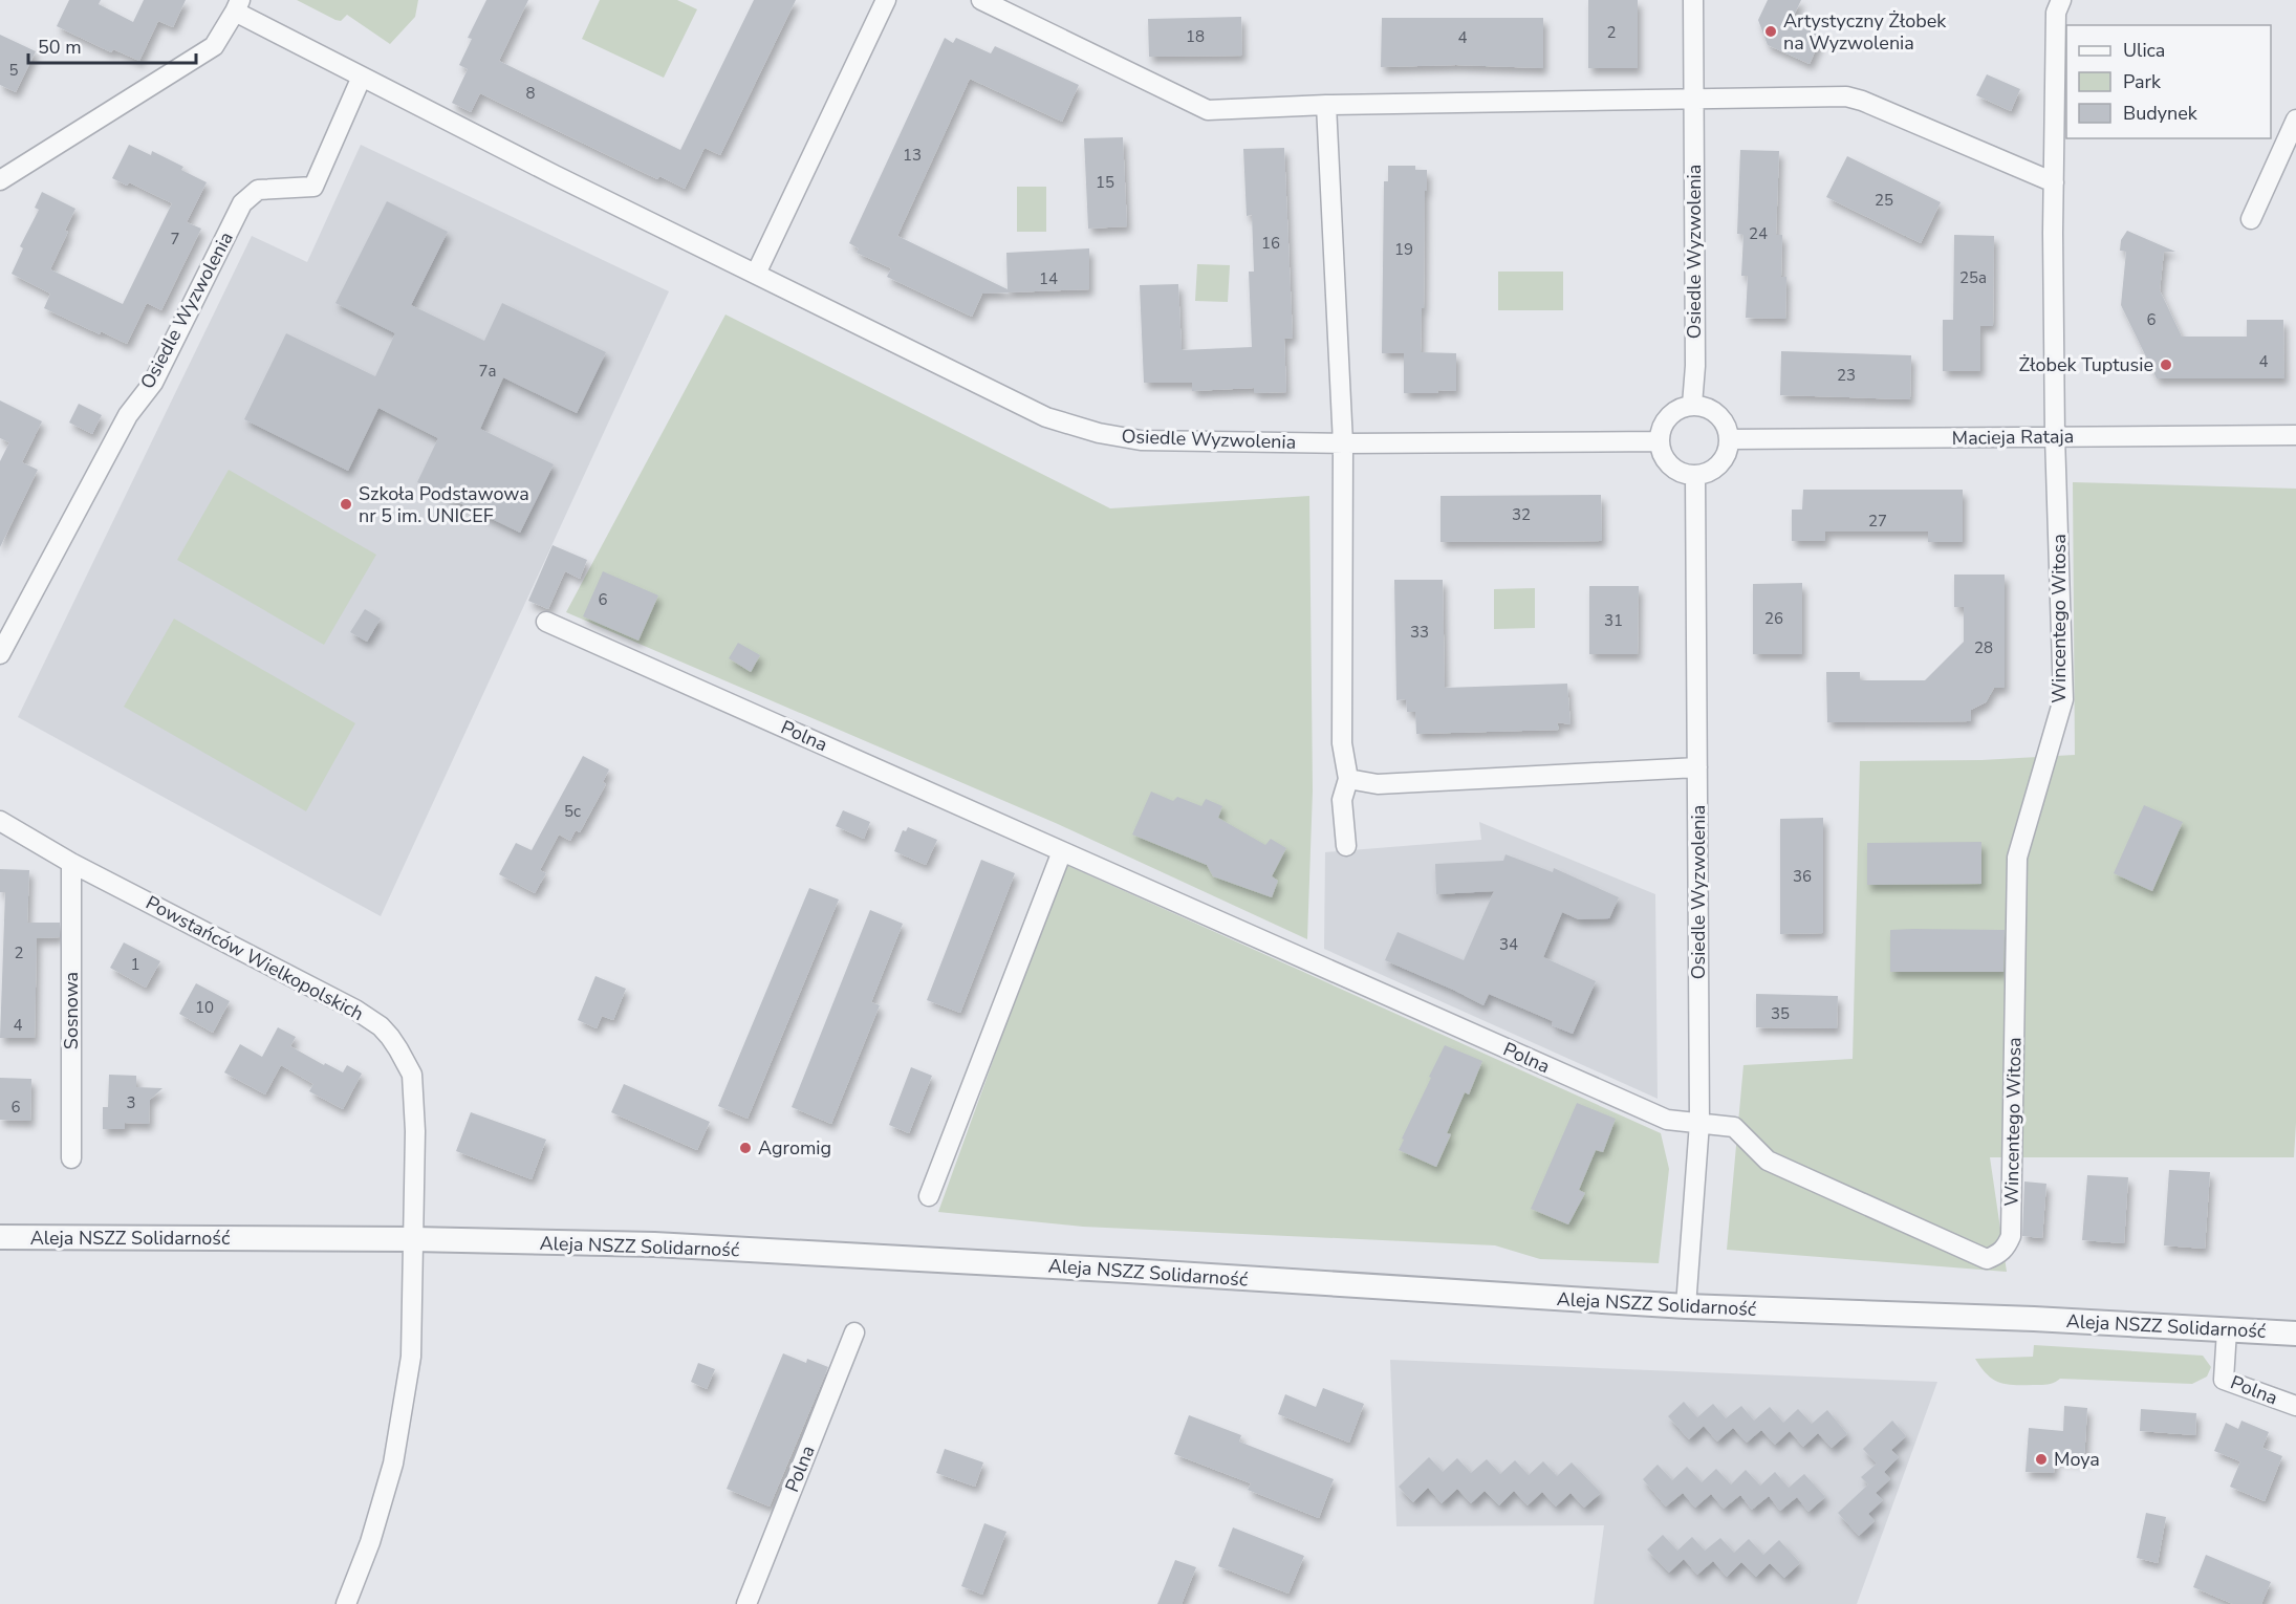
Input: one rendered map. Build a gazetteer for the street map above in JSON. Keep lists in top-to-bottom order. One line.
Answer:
{"streets":{"street":["Osiedle Wyzwolenia","Macieja Rataja","Wincentego Witosa","Polna","Powstańców Wielkopolskich","Sosnowa","Aleja NSZZ Solidarność"]},"crossings":[["Osiedle Wyzwolenia","Macieja Rataja"],["Osiedle Wyzwolenia","Polna"],["Osiedle Wyzwolenia","Aleja NSZZ Solidarność"],["Macieja Rataja","Wincentego Witosa"],["Wincentego Witosa","Polna"],["Polna","Aleja NSZZ Solidarność"],["Powstańców Wielkopolskich","Sosnowa"],["Powstańców Wielkopolskich","Aleja NSZZ Solidarność"]],"places":["Artystyczny Żłobek na Wyzwolenia","Żłobek Tuptusie","Szkoła Podstawowa nr 5 im. UNICEF","Agromig","Moya"],"house_numbers":["2","18","4","5","8","13","15","25","24","7","16","19","25a","14","6","4","7a","23","32","27","6","26","31","33","28","5c","36","34","2","1","10","35","4","3","6"],"legend":["Ulica","Park","Budynek"],"scale_bar":"50 m"}
